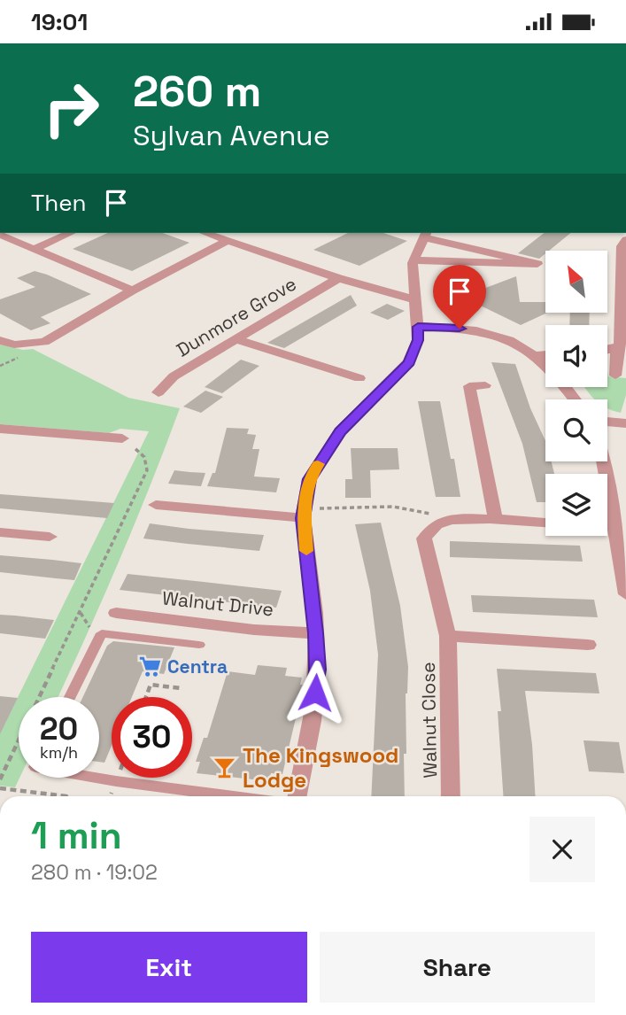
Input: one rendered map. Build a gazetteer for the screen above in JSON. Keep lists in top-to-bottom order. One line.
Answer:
{"streets":{"street":["Dunmore Grove","Walnut Drive","Walnut Close"]},"places":{"supermarket":["Centra"],"bar":["The Kingswood Lodge"]},"north":"top left","page":{"status":"19:01","turn":["260 m","Sylvan Avenue"],"then":"Then","speed":"20 km/h","limit":"30","heading":["1 min","280 m · 19:02"],"buttons":["Exit","Share"]}}
